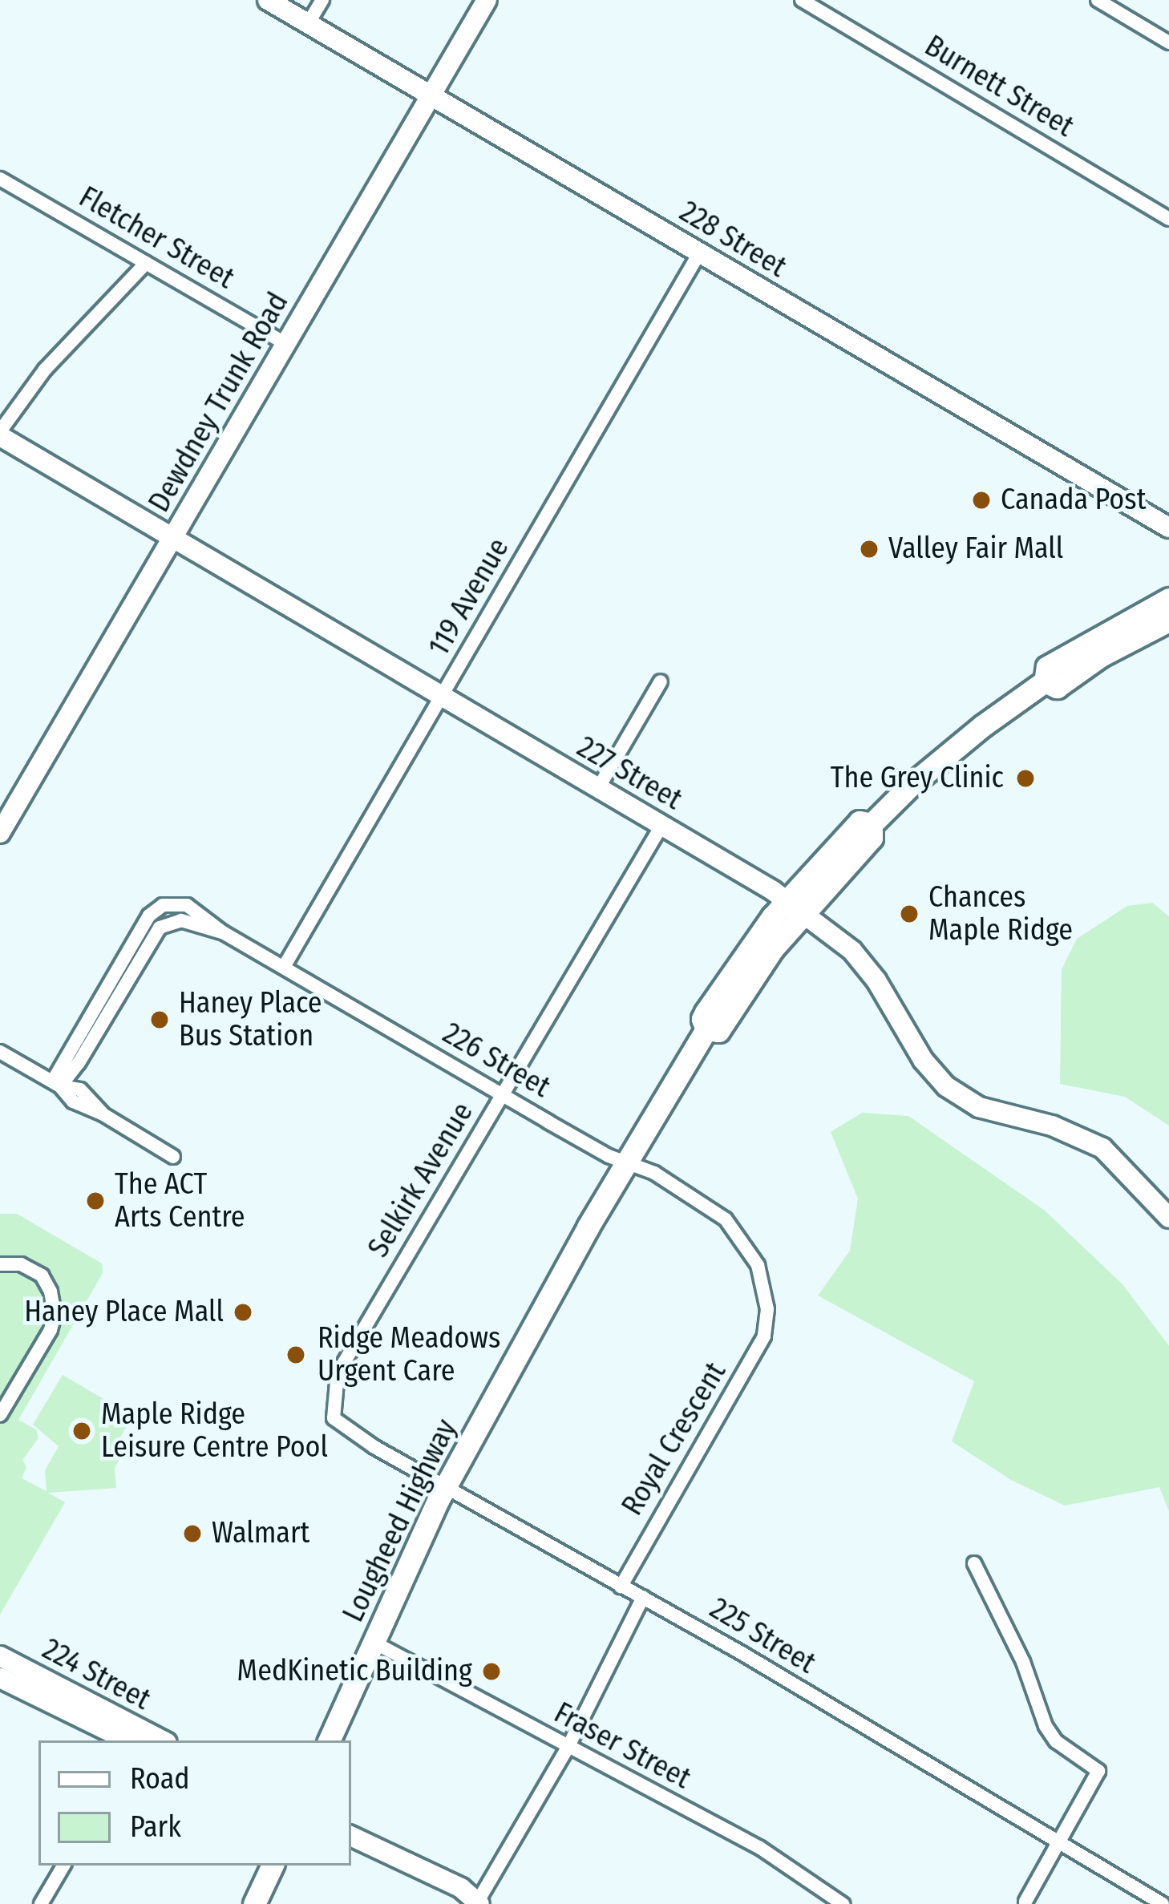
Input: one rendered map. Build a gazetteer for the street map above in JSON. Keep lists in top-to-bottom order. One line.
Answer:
{"streets":{"main road":["228 Street","Dewdney Trunk Road","227 Street","Lougheed Highway","224 Street"],"street":["Burnett Street","Fletcher Street","119 Avenue","226 Street","Selkirk Avenue","Royal Crescent","225 Street","Fraser Street"]},"crossings":[["Fletcher Street","Dewdney Trunk Road"],["228 Street","Dewdney Trunk Road"],["228 Street","119 Avenue"],["Dewdney Trunk Road","227 Street"],["119 Avenue","227 Street"],["119 Avenue","226 Street"],["227 Street","Selkirk Avenue"],["227 Street","Lougheed Highway"],["226 Street","Selkirk Avenue"],["226 Street","Royal Crescent"],["226 Street","Lougheed Highway"],["Selkirk Avenue","225 Street"],["Royal Crescent","225 Street"],["Lougheed Highway","225 Street"],["Lougheed Highway","Fraser Street"]],"places":["Canada Post","Valley Fair Mall","The Grey Clinic","Chances Maple Ridge","Haney Place Bus Station","The ACT Arts Centre","Haney Place Mall","Ridge Meadows Urgent Care","Maple Ridge Leisure Centre Pool","Walmart","MedKinetic Building"],"legend":["Road","Park"]}
